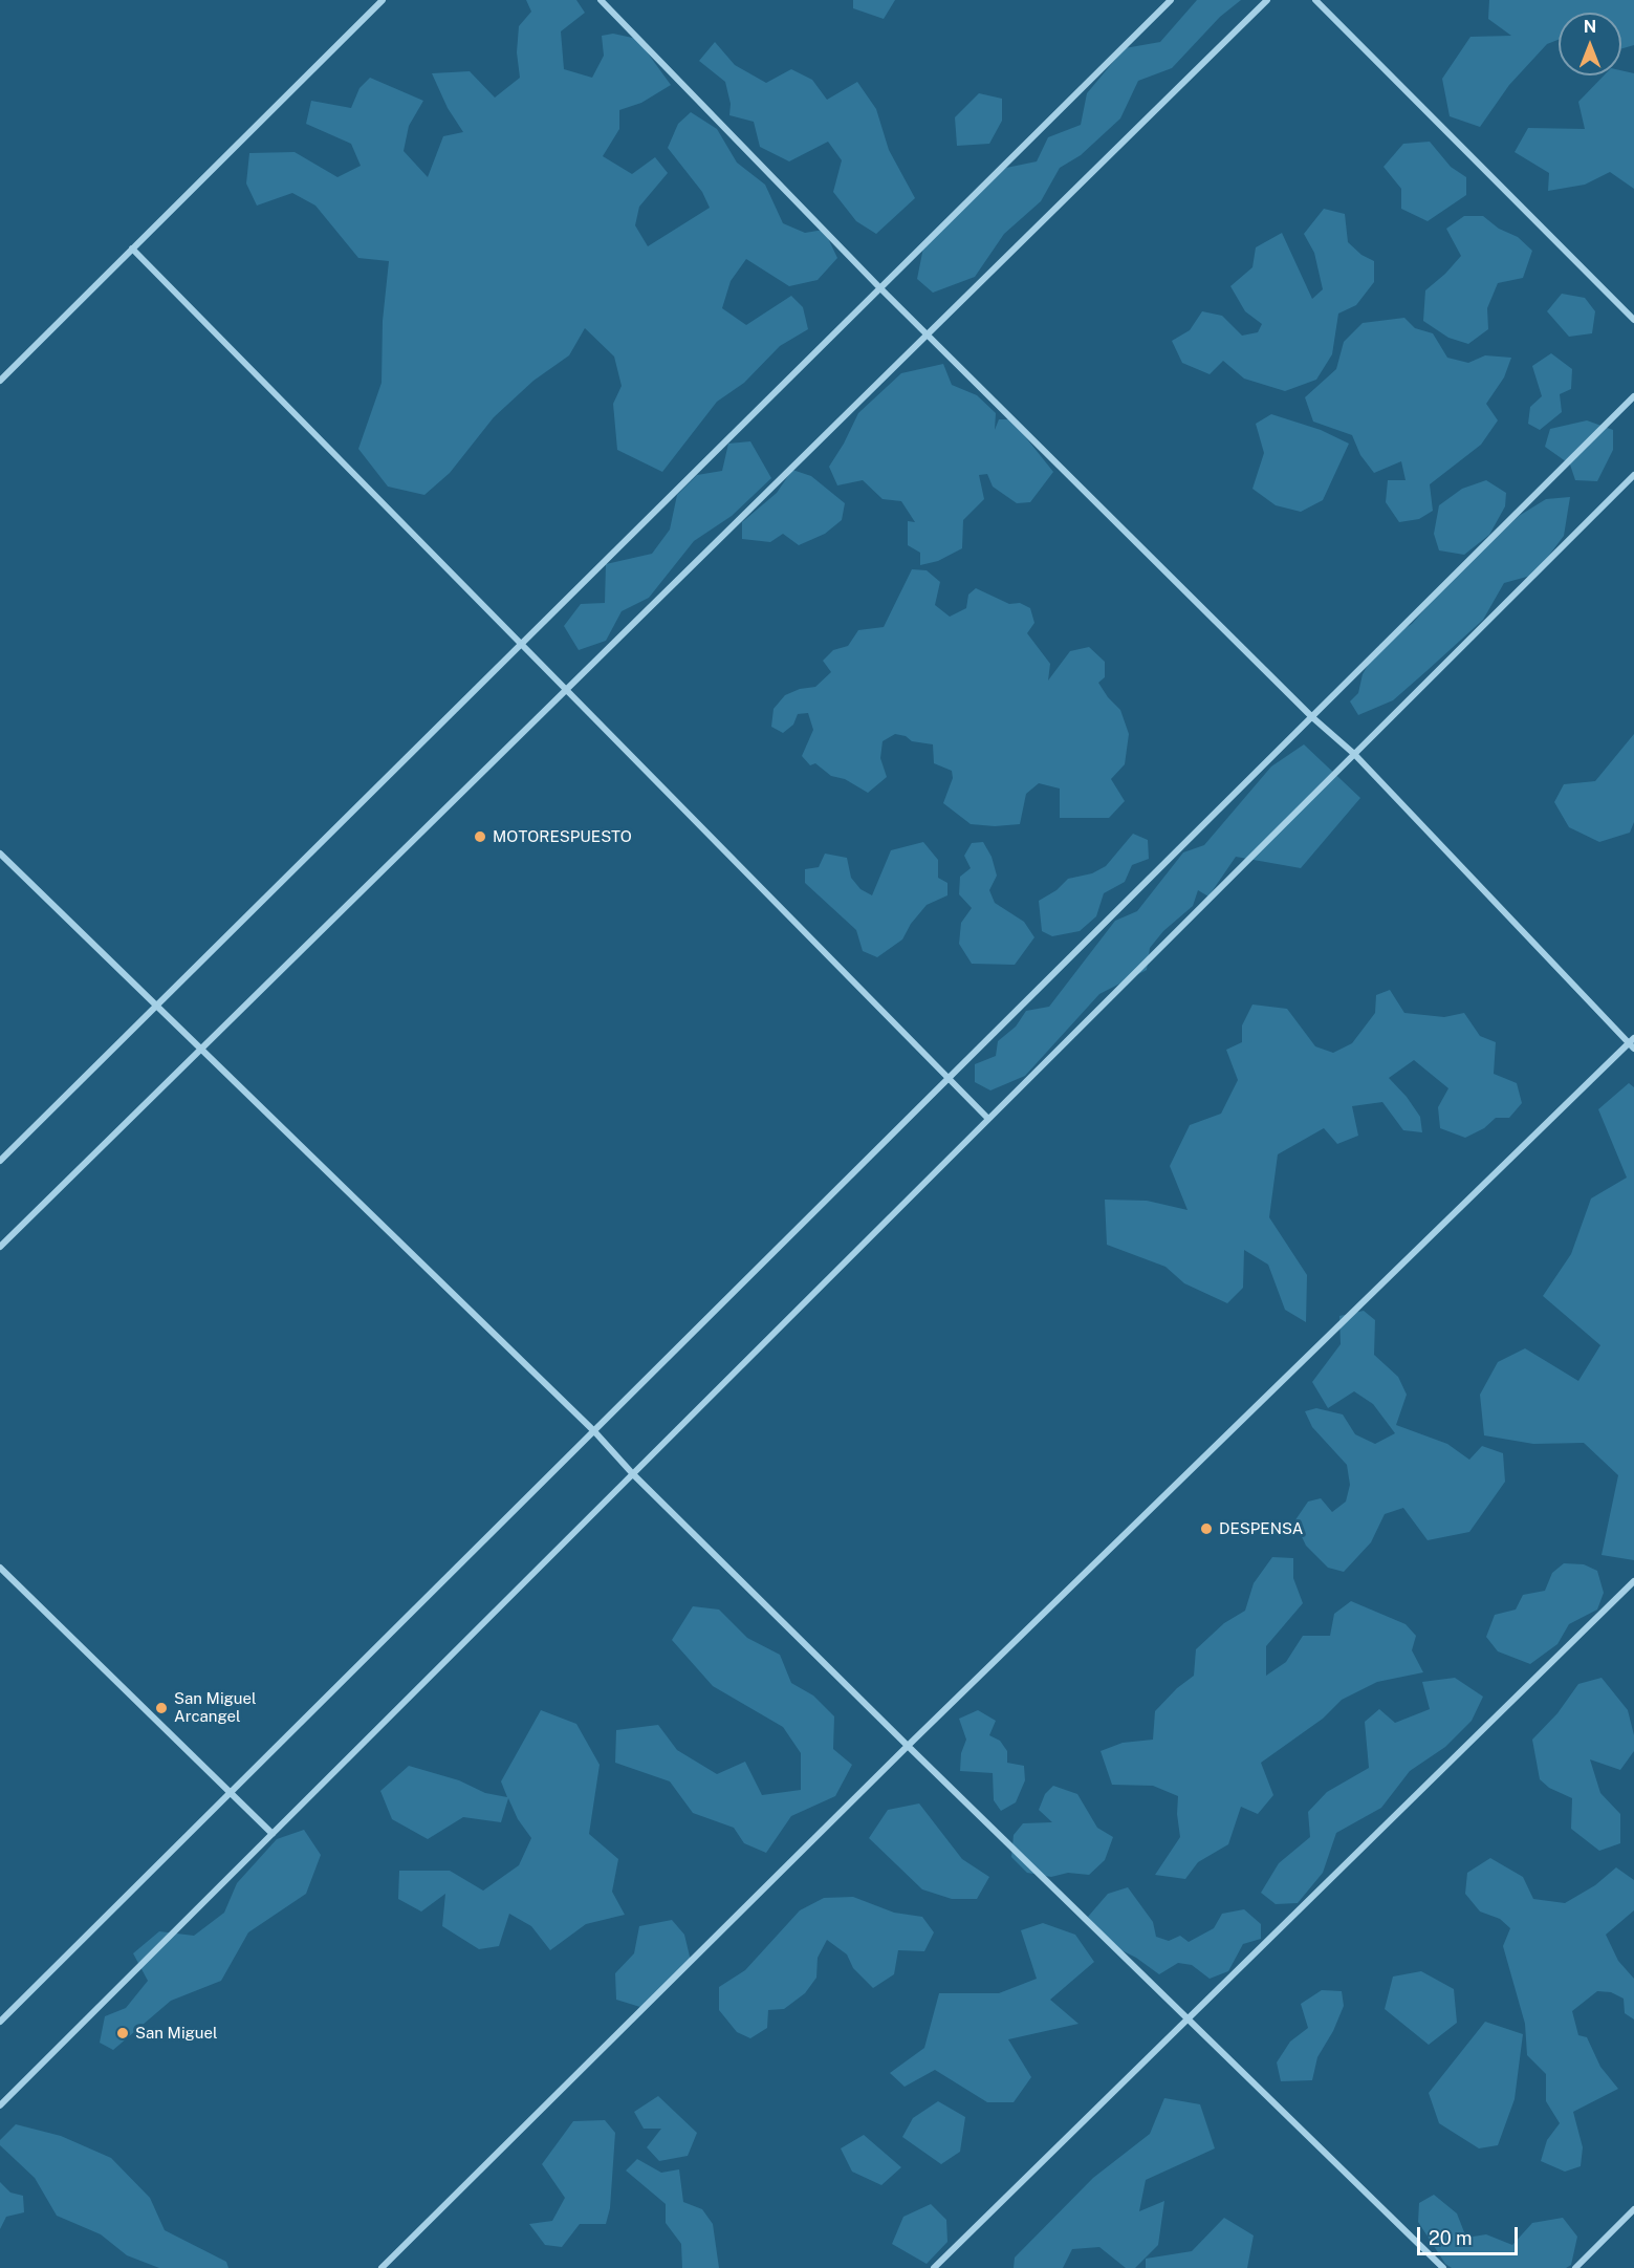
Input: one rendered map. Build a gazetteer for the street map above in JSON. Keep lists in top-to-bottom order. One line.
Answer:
{"places":["MOTORESPUESTO","DESPENSA","San Miguel Arcangel","San Miguel"],"scale_bar":"20 m","north":"top"}
